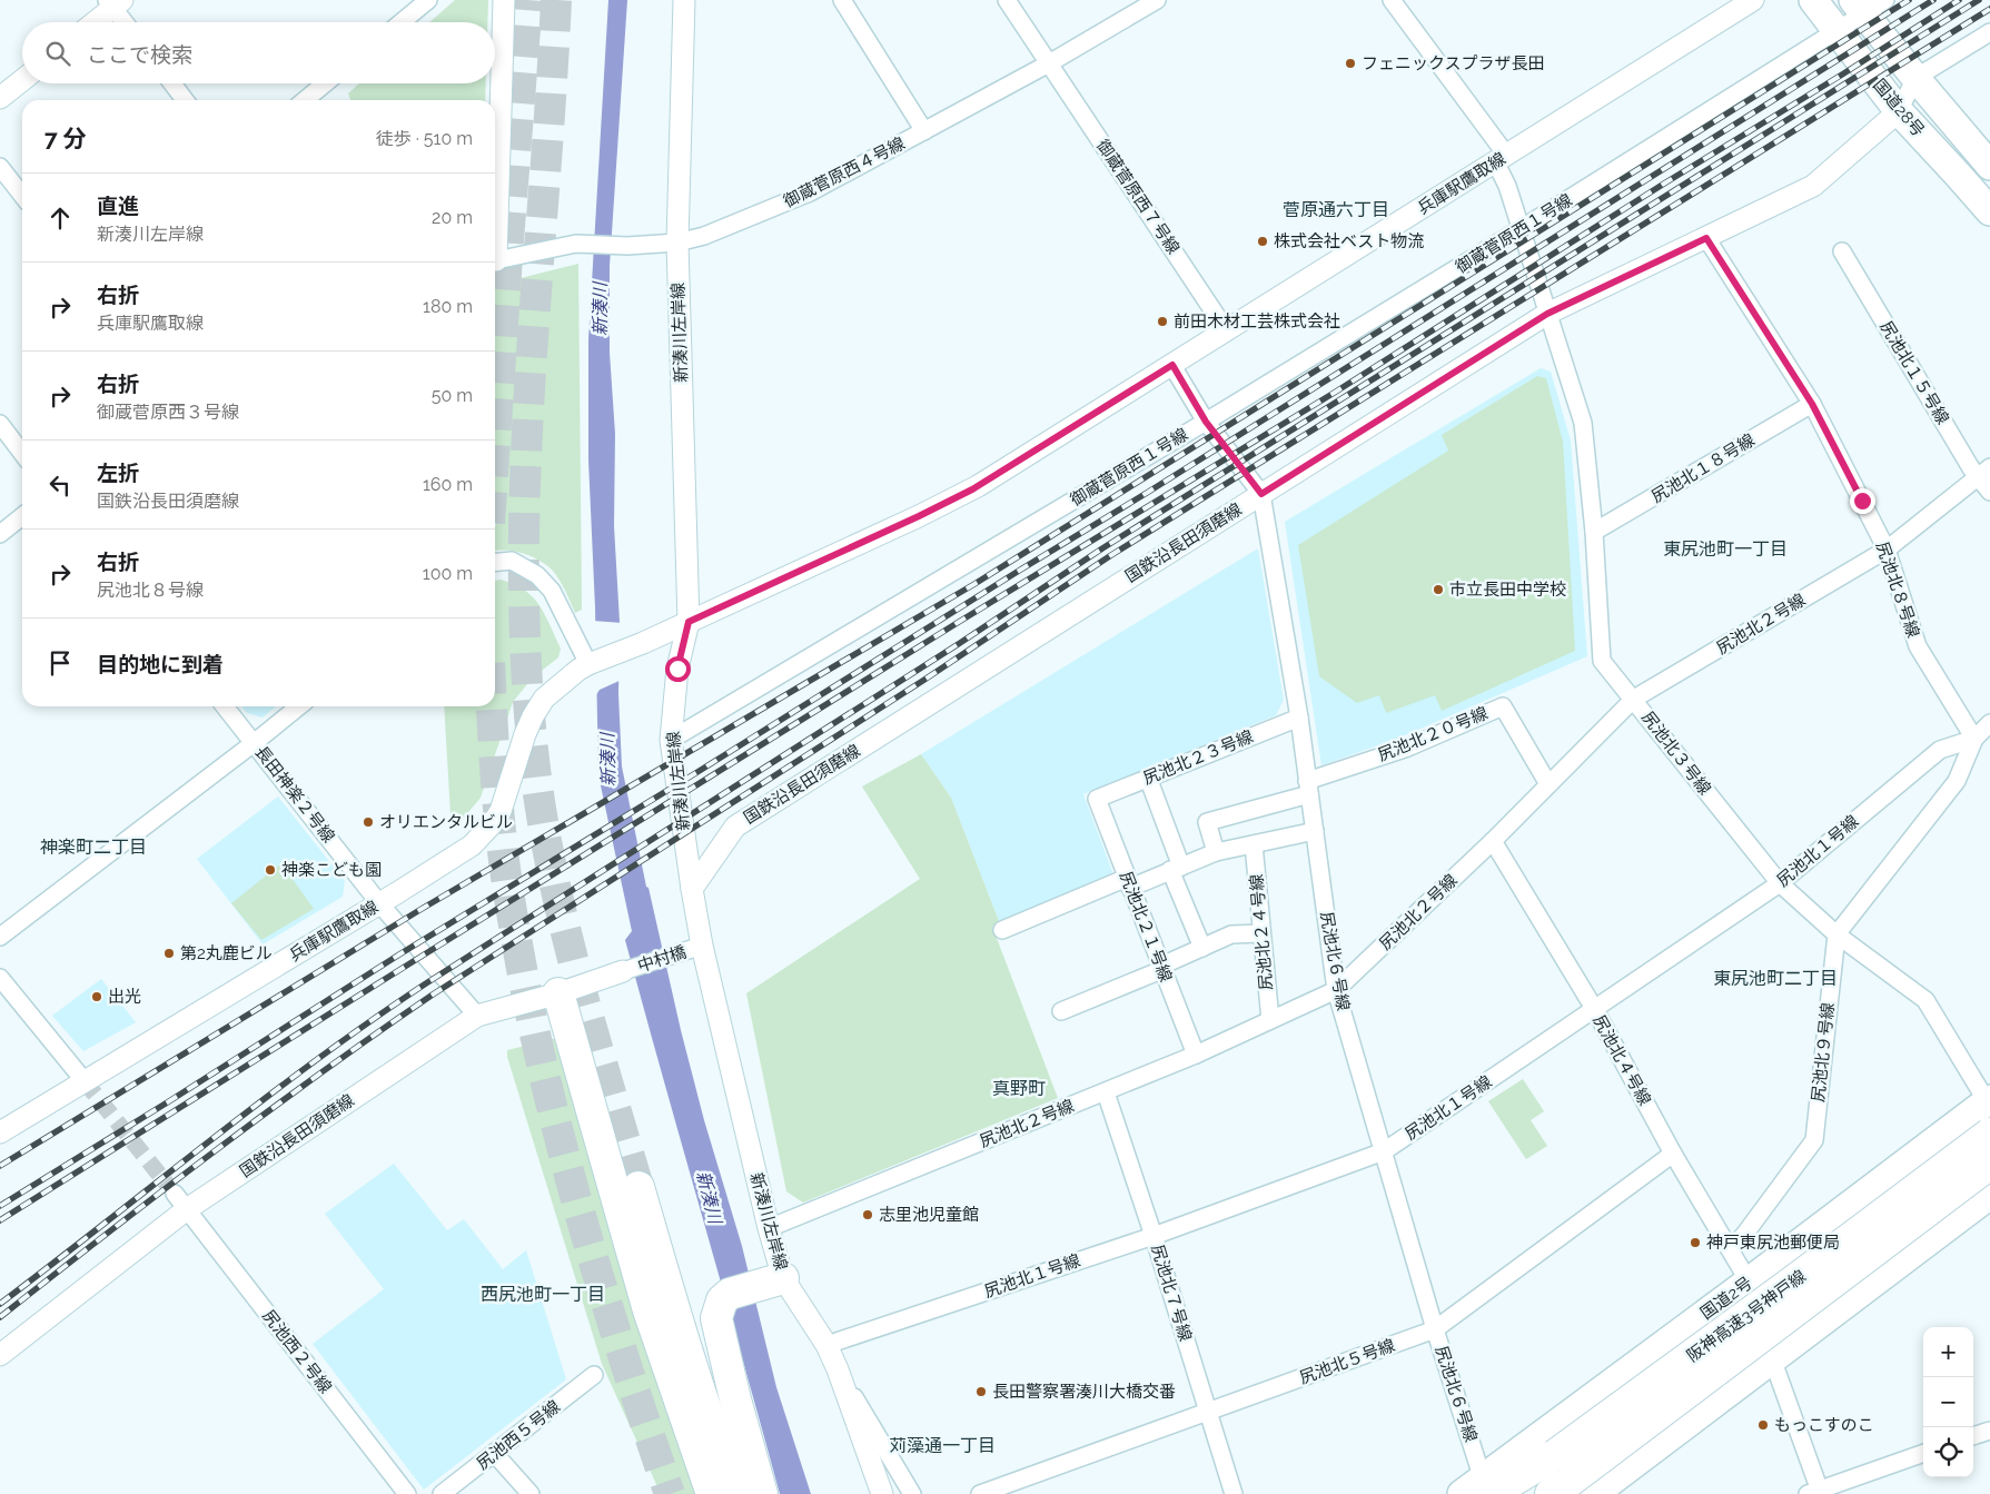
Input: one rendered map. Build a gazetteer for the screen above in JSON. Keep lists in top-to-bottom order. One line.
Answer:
{"streets":{"highway":["国道28号","国道2号","阪神高速3号神戸線"],"street":["御蔵菅原西４号線","兵庫駅鷹取線","御蔵菅原西７号線","御蔵菅原西１号線","新湊川左岸線","尻池北１５号線","尻池北１８号線","国鉄沿長田須磨線","尻池北８号線","尻池北２号線","尻池北２０号線","尻池北３号線","尻池北２３号線","長田神楽２号線","尻池北１号線","尻池北２１号線","尻池北２４号線","中村橋","尻池北６号線","尻池北９号線","尻池北４号線","尻池北７号線","尻池西２号線","尻池北５号線","尻池西５号線"]},"crossings":[["国道28号","御蔵菅原西１号線"],["国道28号","国鉄沿長田須磨線"],["御蔵菅原西４号線","御蔵菅原西７号線"],["御蔵菅原西４号線","新湊川左岸線"],["兵庫駅鷹取線","御蔵菅原西７号線"],["兵庫駅鷹取線","新湊川左岸線"],["兵庫駅鷹取線","尻池北３号線"],["兵庫駅鷹取線","長田神楽２号線"],["御蔵菅原西１号線","新湊川左岸線"],["御蔵菅原西１号線","尻池北３号線"],["新湊川左岸線","国鉄沿長田須磨線"],["新湊川左岸線","尻池北２号線"],["新湊川左岸線","尻池北１号線"],["新湊川左岸線","中村橋"],["尻池北１５号線","尻池北２号線"],["尻池北１８号線","尻池北８号線"],["尻池北１８号線","尻池北３号線"],["国鉄沿長田須磨線","尻池北８号線"],["国鉄沿長田須磨線","尻池北３号線"],["国鉄沿長田須磨線","長田神楽２号線"],["国鉄沿長田須磨線","中村橋"],["国鉄沿長田須磨線","尻池北６号線"],["国鉄沿長田須磨線","尻池西２号線"],["尻池北８号線","尻池北２号線"],["尻池北８号線","尻池北１号線"],["尻池北２号線","尻池北２０号線"],["尻池北２号線","尻池北３号線"],["尻池北２号線","尻池北２１号線"],["尻池北２号線","尻池北２４号線"],["尻池北２号線","尻池北６号線"],["尻池北２号線","尻池北４号線"],["尻池北２号線","尻池北７号線"],["尻池北２０号線","尻池北６号線"],["尻池北３号線","尻池北１号線"],["尻池北３号線","尻池北９号線"],["尻池北３号線","国道2号"],["尻池北２３号線","尻池北２１号線"],["尻池北２３号線","尻池北６号線"],["尻池北１号線","尻池北６号線"],["尻池北１号線","尻池北４号線"],["尻池北１号線","尻池北７号線"],["尻池北６号線","国道2号"],["尻池北６号線","阪神高速3号神戸線"],["尻池北６号線","尻池北５号線"],["尻池北９号線","尻池北４号線"],["尻池北４号線","国道2号"],["尻池北４号線","尻池北５号線"],["尻池北７号線","尻池北５号線"],["国道2号","阪神高速3号神戸線"]],"districts":["菅原通六丁目","東尻池町一丁目","神楽町二丁目","東尻池町二丁目","真野町","西尻池町一丁目","苅藻通一丁目"],"water":["新湊川"],"places":["フェニックスプラザ長田","株式会社ベスト物流","前田木材工芸株式会社","市立長田中学校","オリエンタルビル","神楽こども園","第2丸鹿ビル","出光","志里池児童館","神戸東尻池郵便局","長田警察署湊川大橋交番","もっこすのこ"],"page":{"search":"ここで検索","heading":["7 分","徒歩 · 510 m"],"list":[["直進","新湊川左岸線","20 m"],["右折","兵庫駅鷹取線","180 m"],["右折","御蔵菅原西３号線","50 m"],["左折","国鉄沿長田須磨線","160 m"],["右折","尻池北８号線","100 m"],"目的地に到着"],"map_buttons":["+","−"]}}
